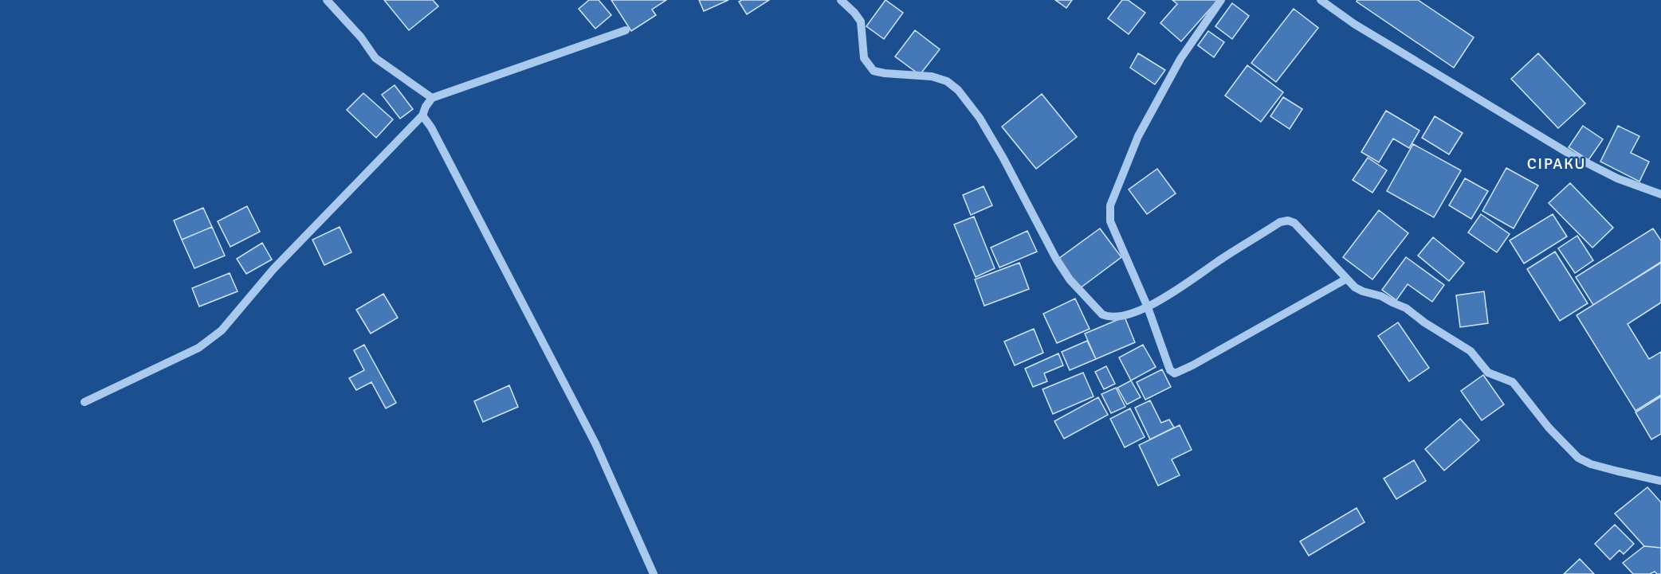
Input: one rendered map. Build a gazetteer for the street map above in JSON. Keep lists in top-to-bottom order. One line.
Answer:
{"districts":["CIPAKU"]}
